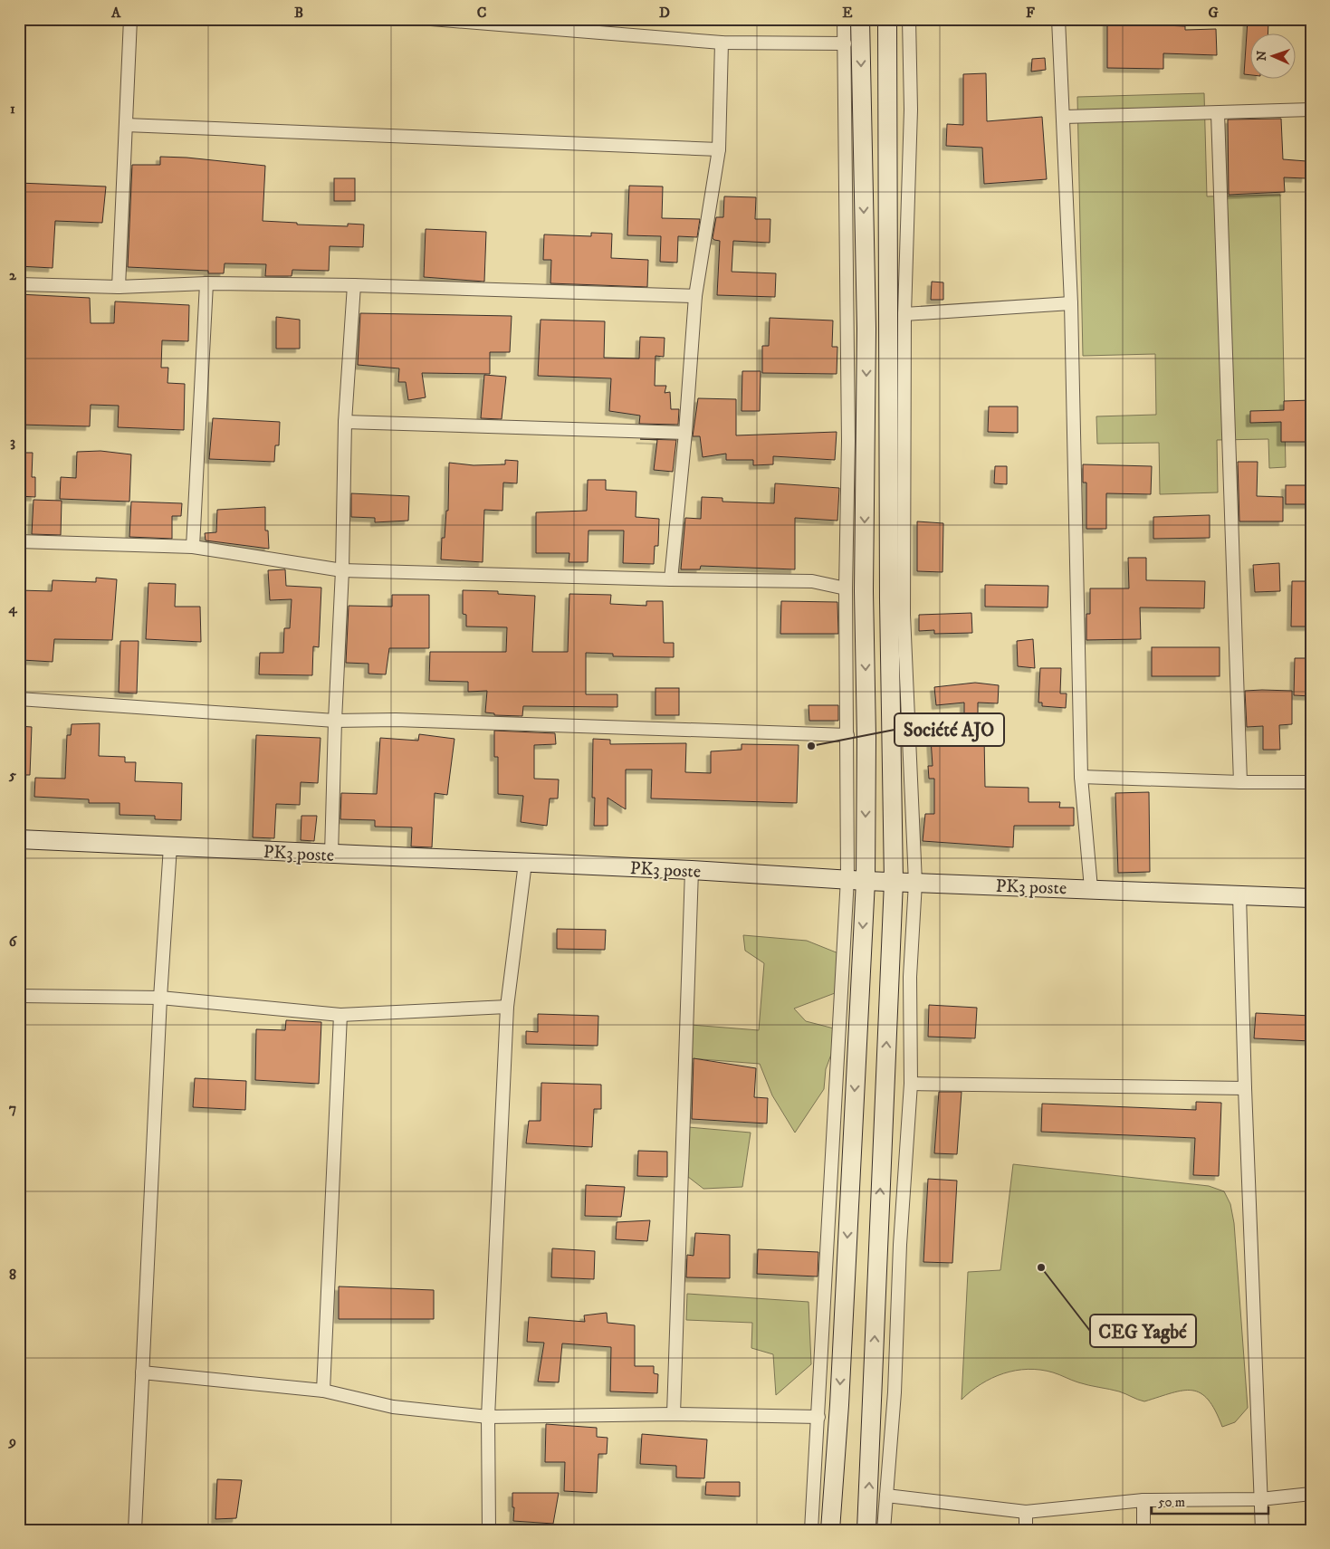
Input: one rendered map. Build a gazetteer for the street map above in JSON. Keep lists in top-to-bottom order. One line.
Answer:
{"streets":{"street":["PK3 poste"]},"places":["Société AJO","CEG Yagbé"],"scale_bar":"50 m","north":"left","grid":{"columns":["A","B","C","D","E","F","G"],"rows":["1","2","3","4","5","6","7","8","9"]}}
